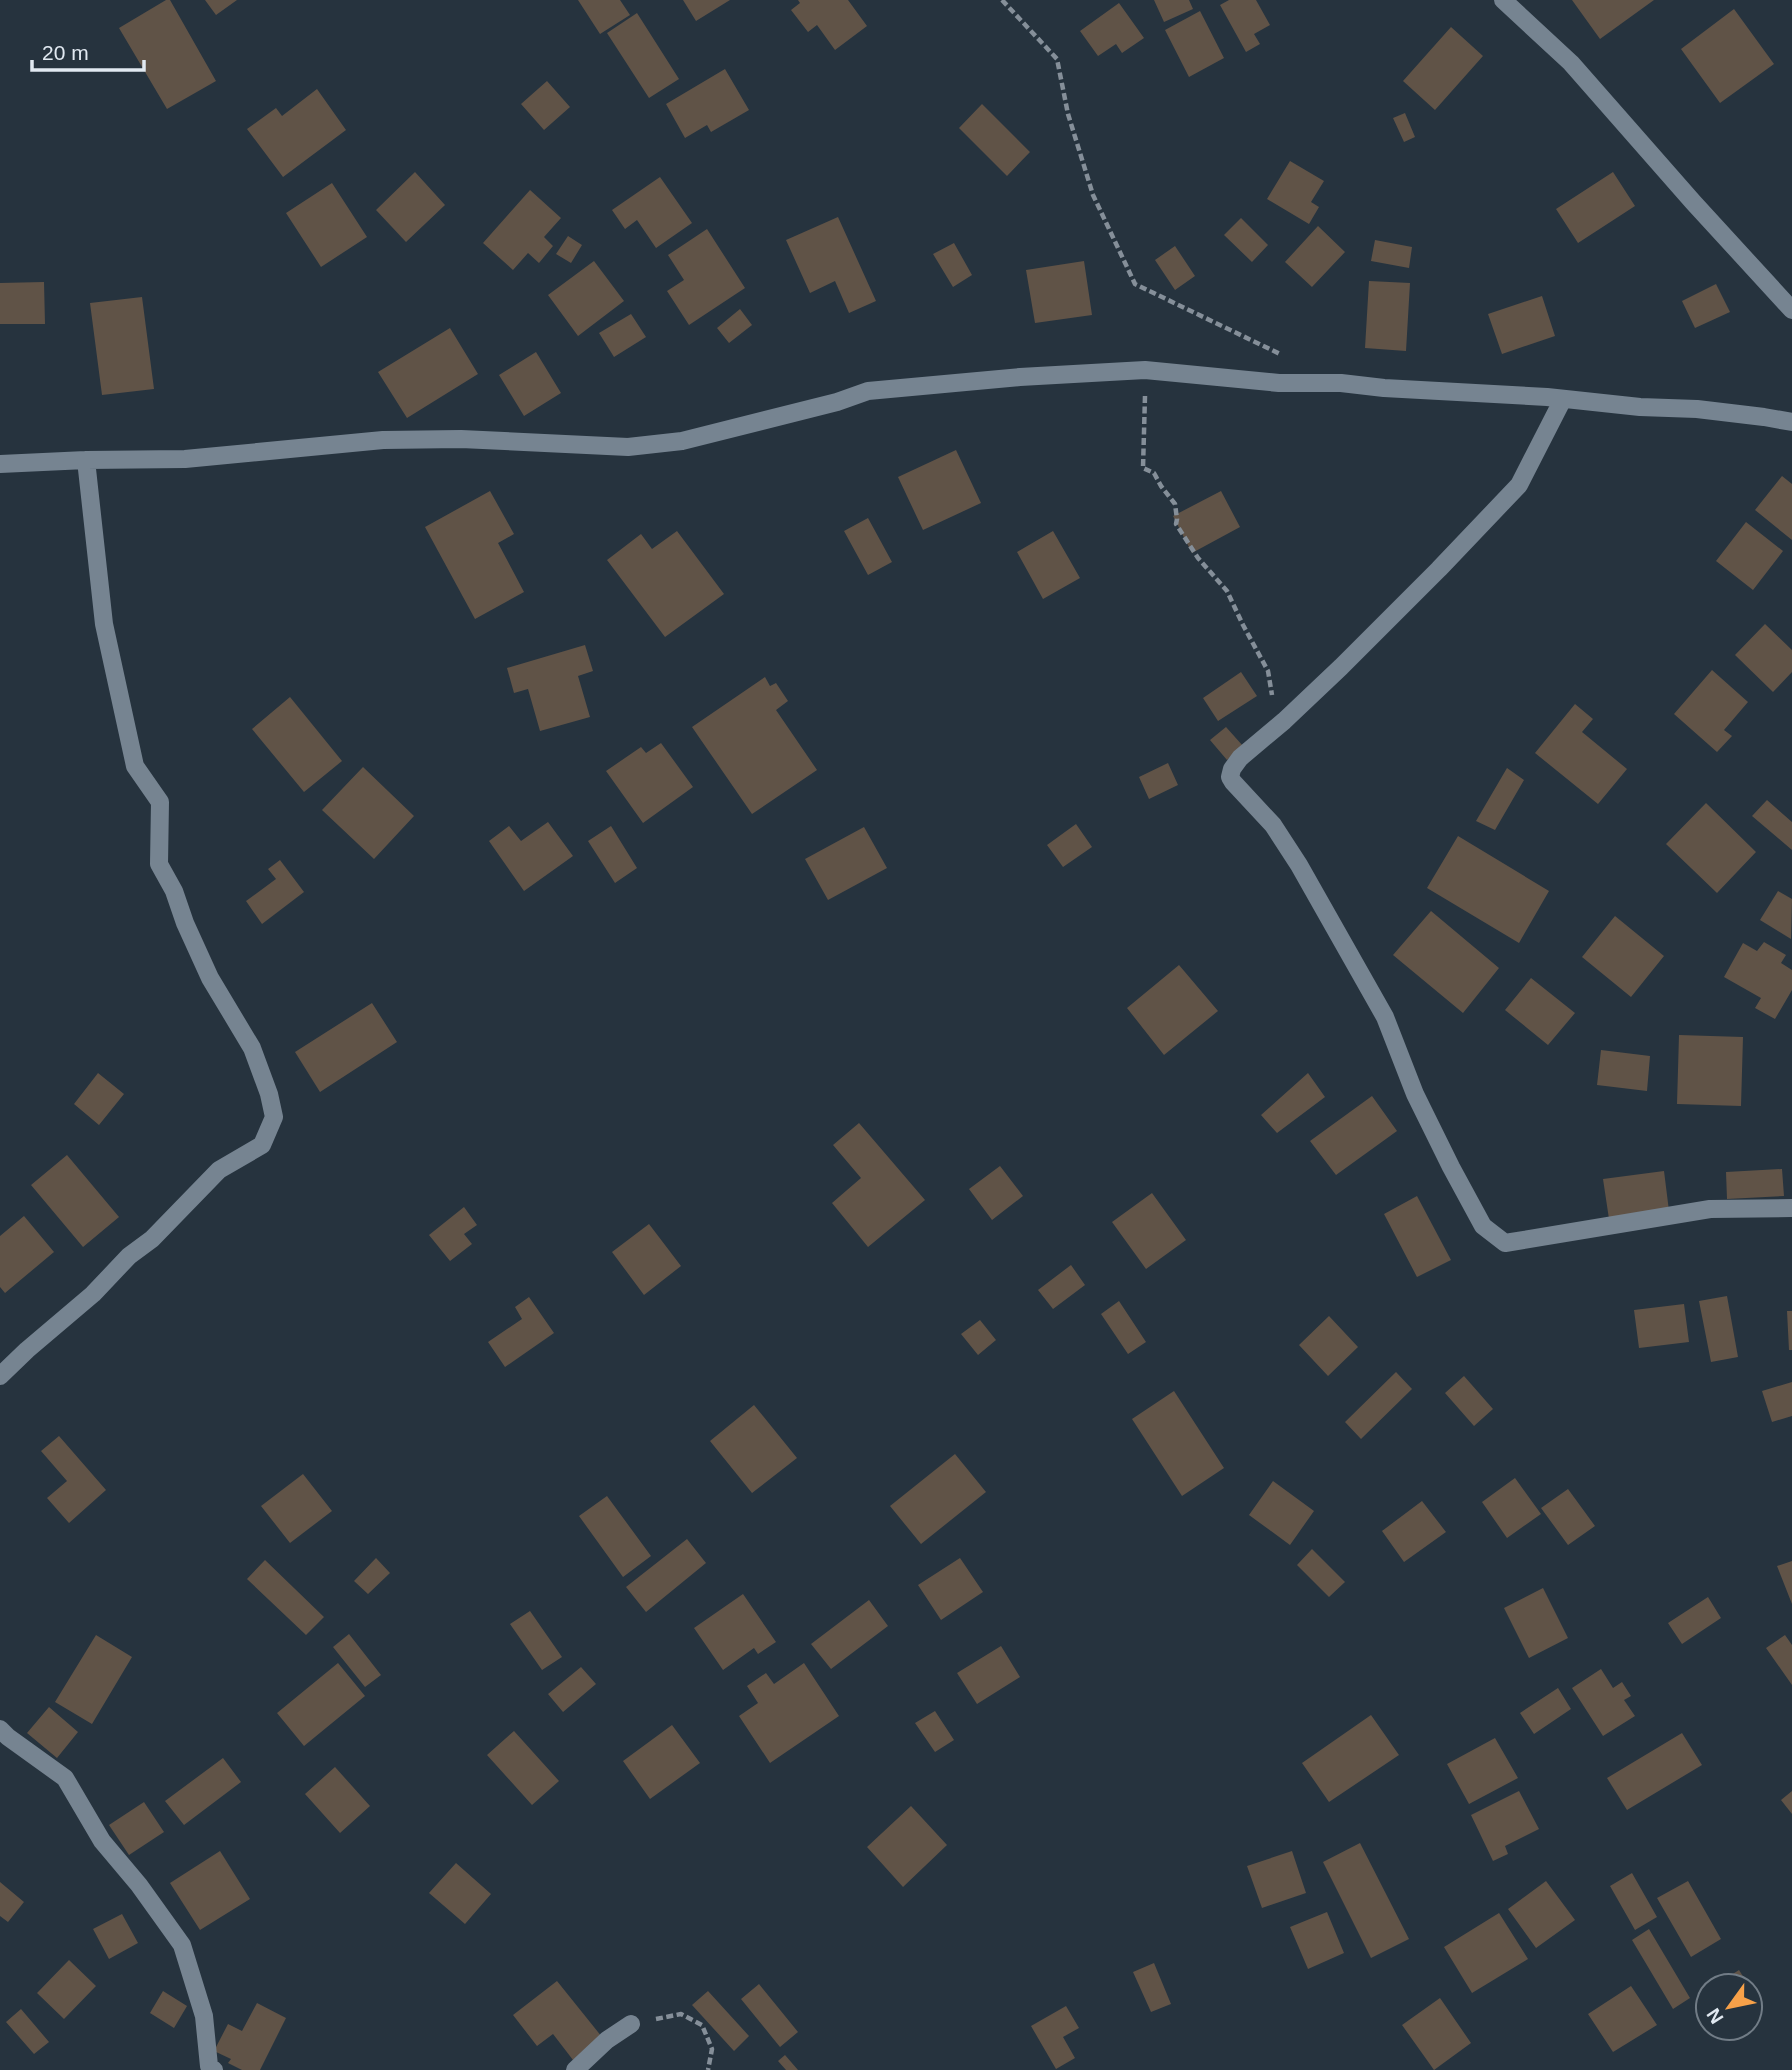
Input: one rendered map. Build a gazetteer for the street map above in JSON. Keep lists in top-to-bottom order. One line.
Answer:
{"scale_bar":"20 m","north":"bottom left"}
